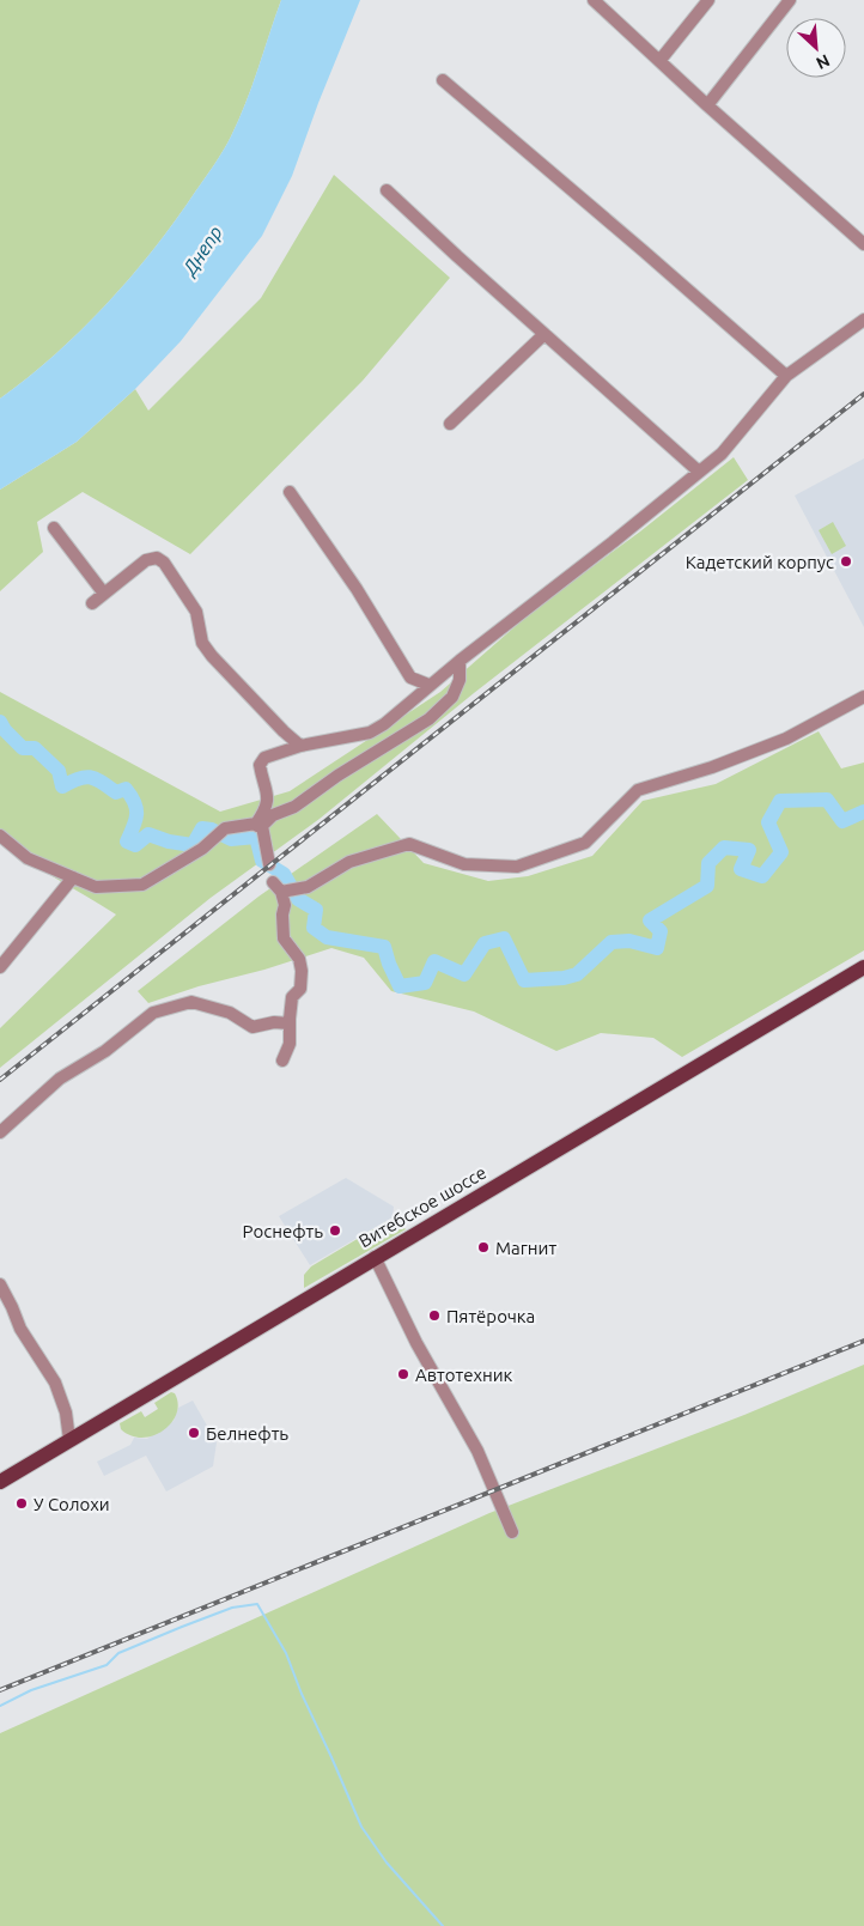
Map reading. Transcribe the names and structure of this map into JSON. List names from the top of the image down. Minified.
{"streets":{"main road":["Витебское шоссе"]},"water":["Днепр"],"places":["Кадетский корпус","Роснефть","Магнит","Пятёрочка","Автотехник","Белнефть","У Солохи"],"north":"bottom right"}
